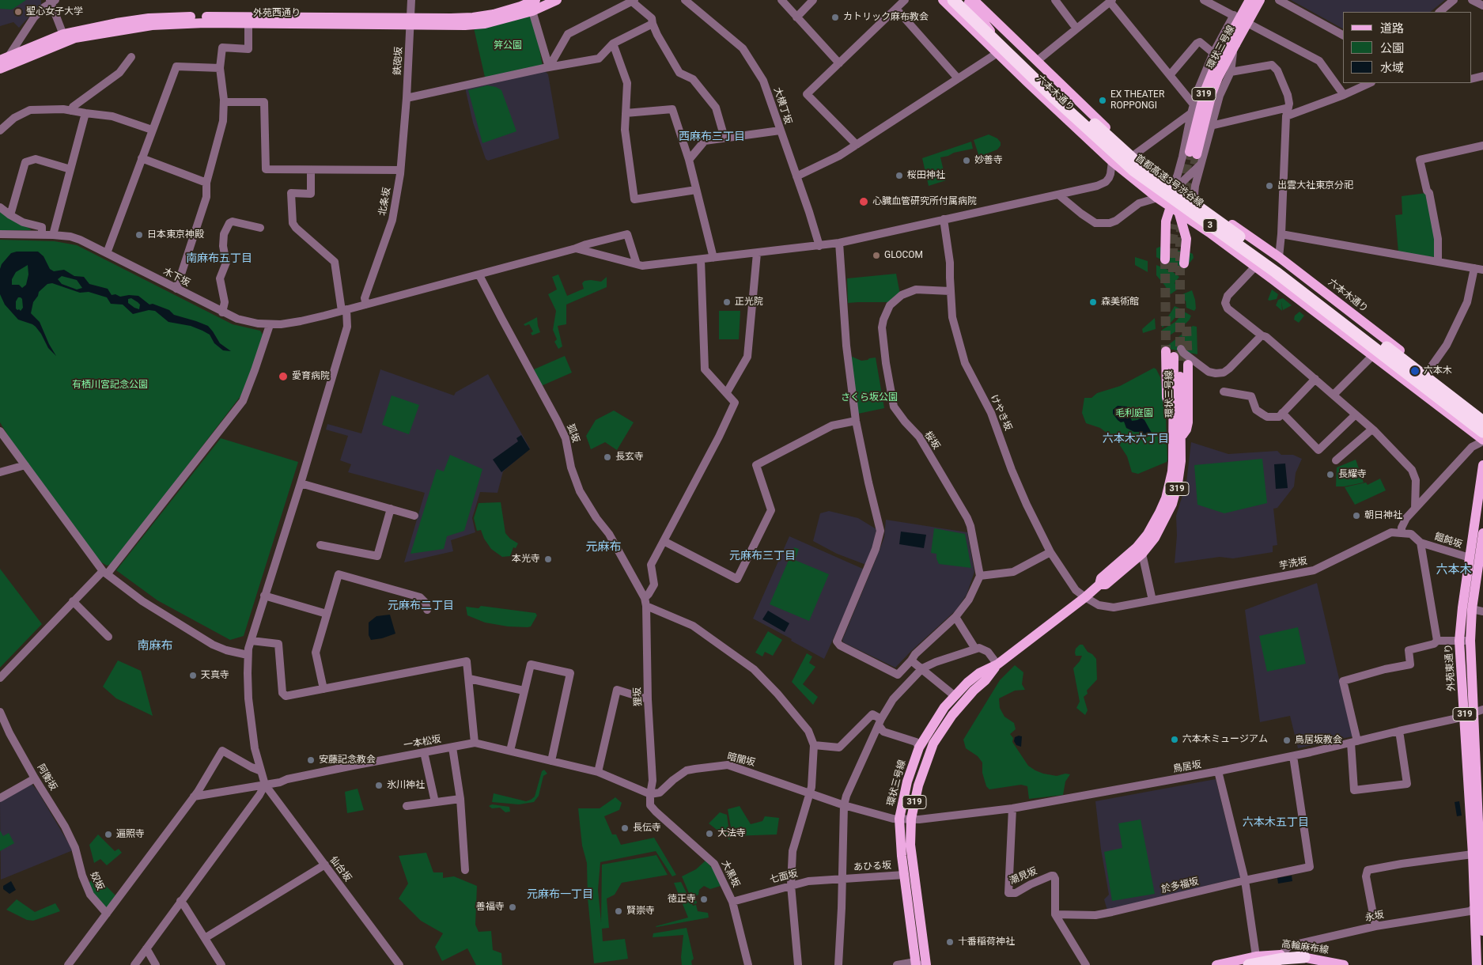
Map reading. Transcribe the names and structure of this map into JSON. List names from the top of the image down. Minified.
{"streets":{"highway":["首都高速3号渋谷線","3"],"main road":["外苑西通り","環状三号線","六本木通り","319","外苑東通り","高輪麻布線"],"street":["鉄砲坂","大横丁坂","北条坂","木下坂","けやき坂","狐坂","桜坂","饂飩坂","芋洗坂","狸坂","一本松坂","暗闇坂","鳥居坂","阿衡坂","あひる坂","仙台坂","大黒坂","潮見坂","七面坂","奴坂","於多福坂","永坂"]},"crossings":[["外苑西通り","鉄砲坂"],["環状三号線","けやき坂"],["環状三号線","芋洗坂"],["環状三号線","鳥居坂"],["環状三号線","あひる坂"],["鉄砲坂","北条坂"],["北条坂","木下坂"],["木下坂","狐坂"],["木下坂","仙台坂"],["けやき坂","桜坂"],["けやき坂","芋洗坂"],["狐坂","狸坂"],["饂飩坂","芋洗坂"],["饂飩坂","外苑東通り"],["外苑東通り","鳥居坂"],["外苑東通り","永坂"],["狸坂","一本松坂"],["狸坂","暗闇坂"],["一本松坂","暗闇坂"],["一本松坂","仙台坂"],["一本松坂","大黒坂"],["暗闇坂","鳥居坂"],["鳥居坂","潮見坂"],["鳥居坂","於多福坂"],["阿衡坂","奴坂"],["あひる坂","七面坂"],["大黒坂","七面坂"],["潮見坂","於多福坂"],["永坂","高輪麻布線"]],"districts":["西麻布三丁目","南麻布五丁目","六本木六丁目","元麻布","元麻布三丁目","六本木","元麻布二丁目","南麻布","六本木五丁目","元麻布一丁目"],"parks":["笄公園","有栖川宮記念公園","さくら坂公園","毛利庭園"],"places":["聖心女子大学","カトリック麻布教会","EX THEATER ROPPONGI","妙善寺","桜田神社","出雲大社東京分祀","心臓血管研究所付属病院","日本東京神殿","GLOCOM","正光院","森美術館","六本木","愛育病院","長玄寺","長耀寺","朝日神社","本光寺","天真寺","六本木ミュージアム","鳥居坂教会","安藤記念教会","氷川神社","長伝寺","大法寺","遍照寺","徳正寺","善福寺","賢崇寺","十番稲荷神社"],"legend":["道路","公園","水域"]}
